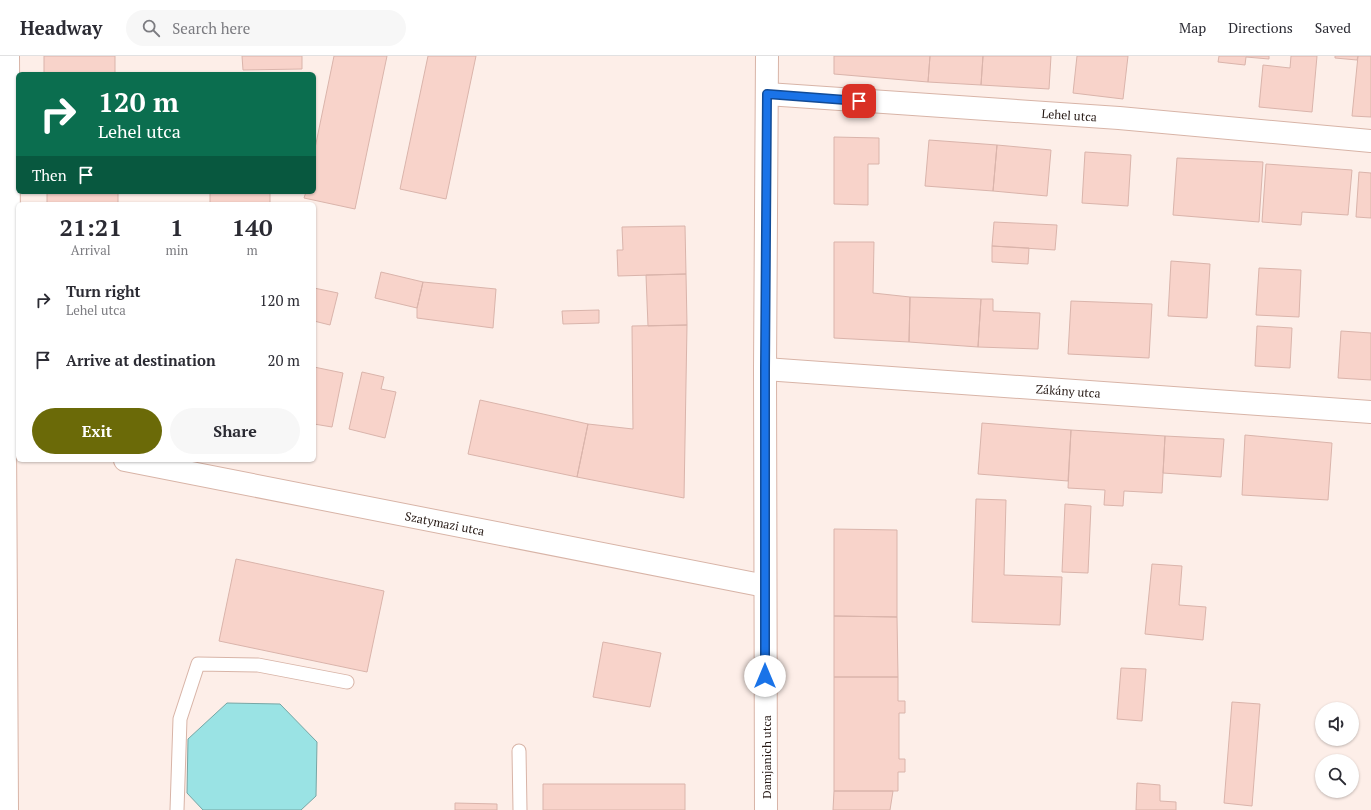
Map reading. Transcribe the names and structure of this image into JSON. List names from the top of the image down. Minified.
{"streets":{"street":["Lehel utca","Zákány utca","Szatymazi utca","Damjanich utca"]},"crossings":[["Lehel utca","Damjanich utca"],["Zákány utca","Damjanich utca"],["Szatymazi utca","Damjanich utca"]],"page":{"header":"Headway","search":"Search here","nav":["Map","Directions","Saved"],"turn":["120 m","Lehel utca"],"then":"Then","eta":["21:21","Arrival","1","min","140","m"],"list":[{"name":"Turn right","note":"Lehel utca","value":"120 m"},{"name":"Arrive at destination","value":"20 m"}],"buttons":["Exit","Share"]}}
